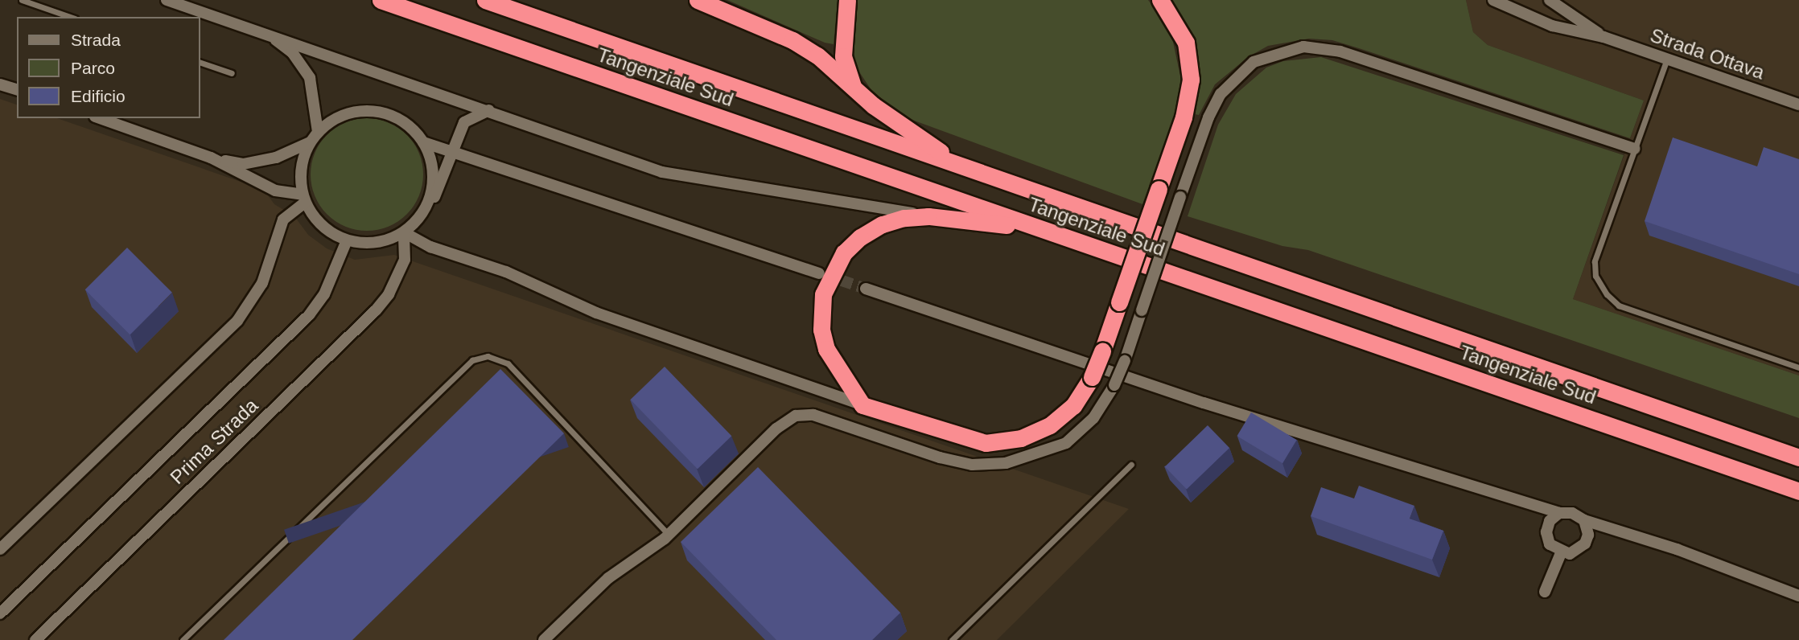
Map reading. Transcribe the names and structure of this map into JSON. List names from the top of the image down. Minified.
{"streets":{"highway":["Tangenziale Sud"],"street":["Strada Ottava","Prima Strada"]},"legend":["Strada","Parco","Edificio"]}
